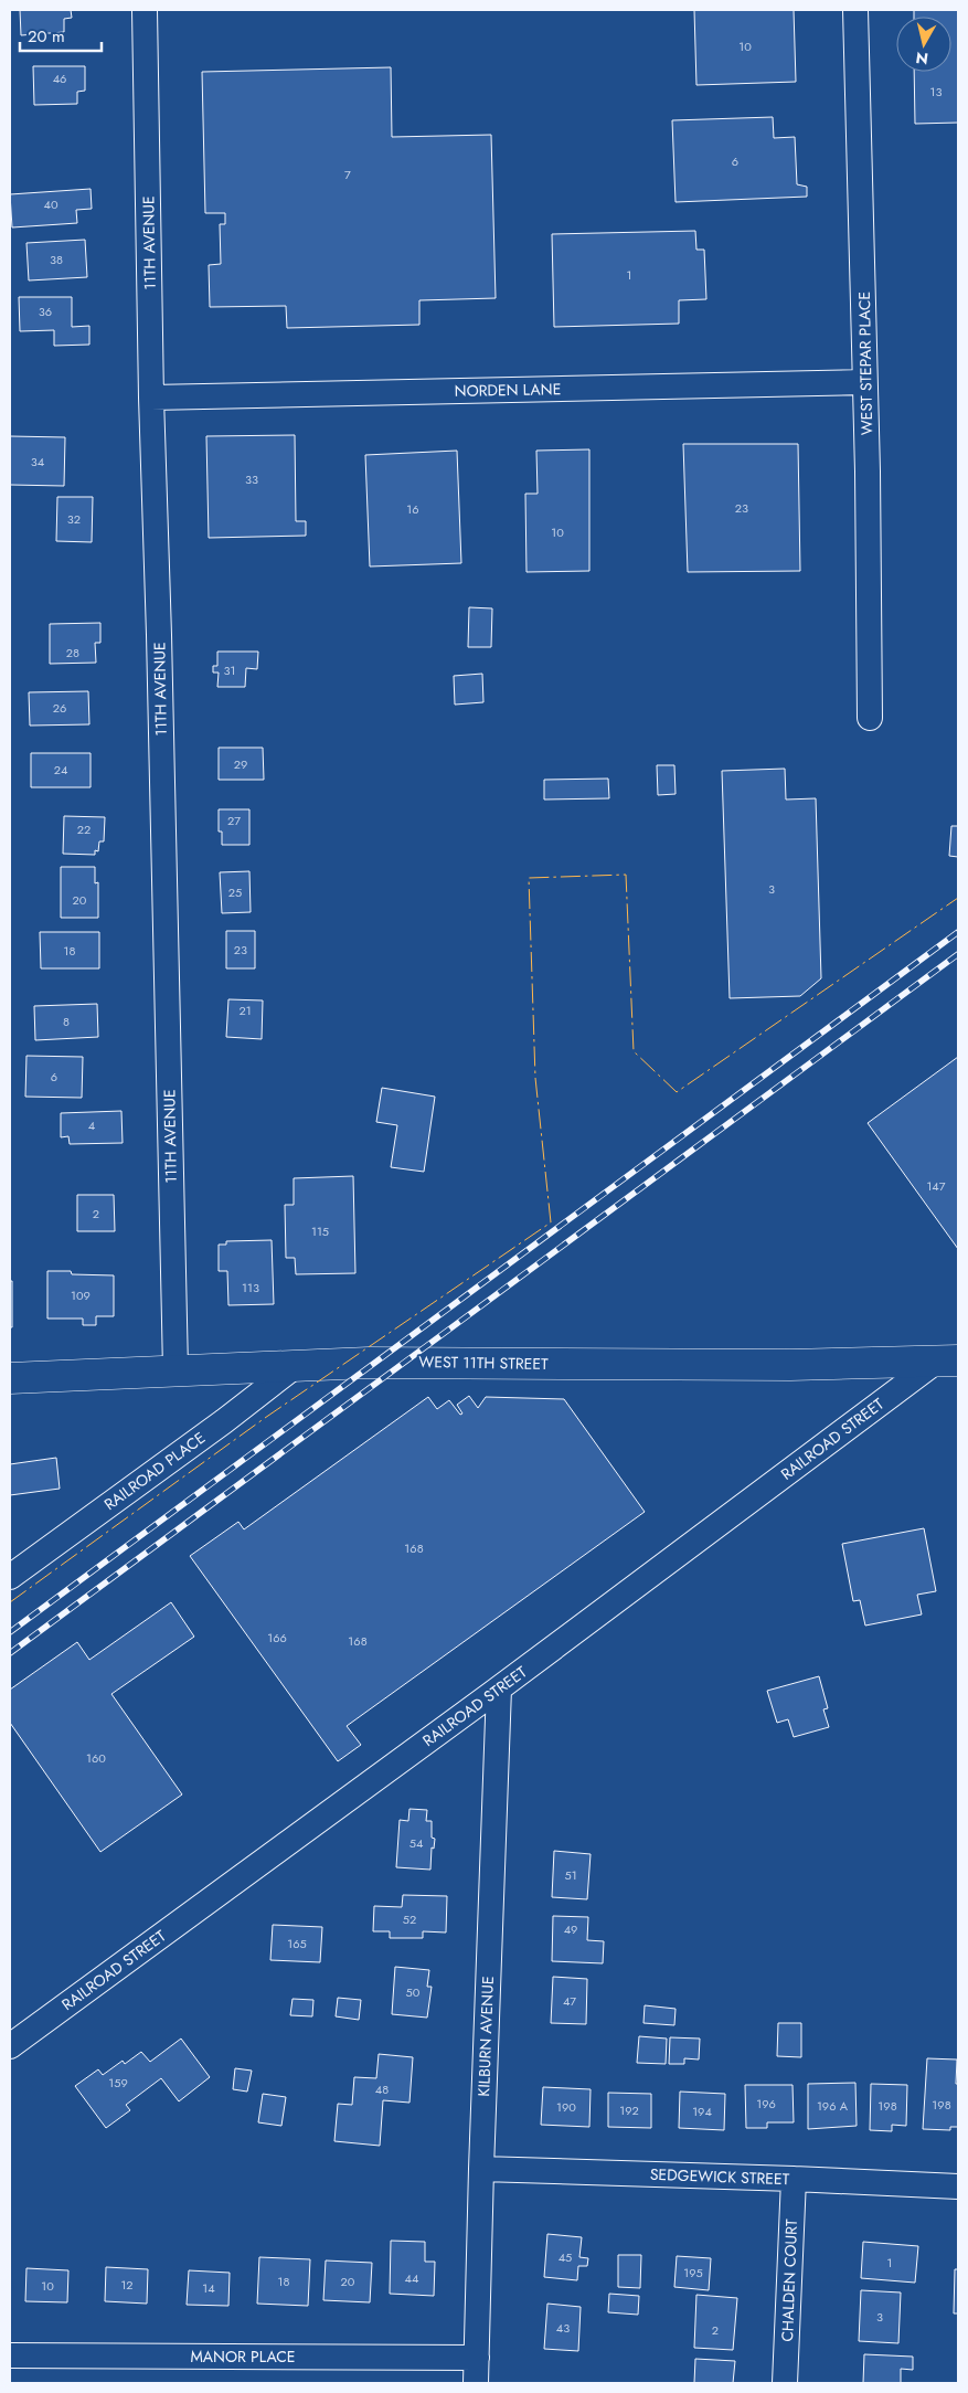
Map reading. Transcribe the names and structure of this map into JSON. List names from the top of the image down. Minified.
{"streets":{"street":["11TH AVENUE","WEST STEPAR PLACE","NORDEN LANE","WEST 11TH STREET","RAILROAD STREET","RAILROAD PLACE","KILBURN AVENUE","SEDGEWICK STREET","CHALDEN COURT","MANOR PLACE"]},"crossings":[["11TH AVENUE","NORDEN LANE"],["11TH AVENUE","WEST 11TH STREET"],["WEST STEPAR PLACE","NORDEN LANE"],["WEST 11TH STREET","RAILROAD STREET"],["WEST 11TH STREET","RAILROAD PLACE"],["RAILROAD STREET","KILBURN AVENUE"],["KILBURN AVENUE","SEDGEWICK STREET"],["KILBURN AVENUE","MANOR PLACE"],["SEDGEWICK STREET","CHALDEN COURT"]],"house_numbers":["10","46","13","6","7","40","38","1","36","34","33","23","16","32","10","28","31","26","29","24","27","22","3","25","20","23","18","21","8","6","4","147","2","115","113","109","168","166","168","160","54","51","52","49","165","50","47","159","48","196","198","196 A","198","190","192","194","45","1","195","44","18","20","12","10","14","3","43","2"],"scale_bar":"20 m","north":"bottom"}
